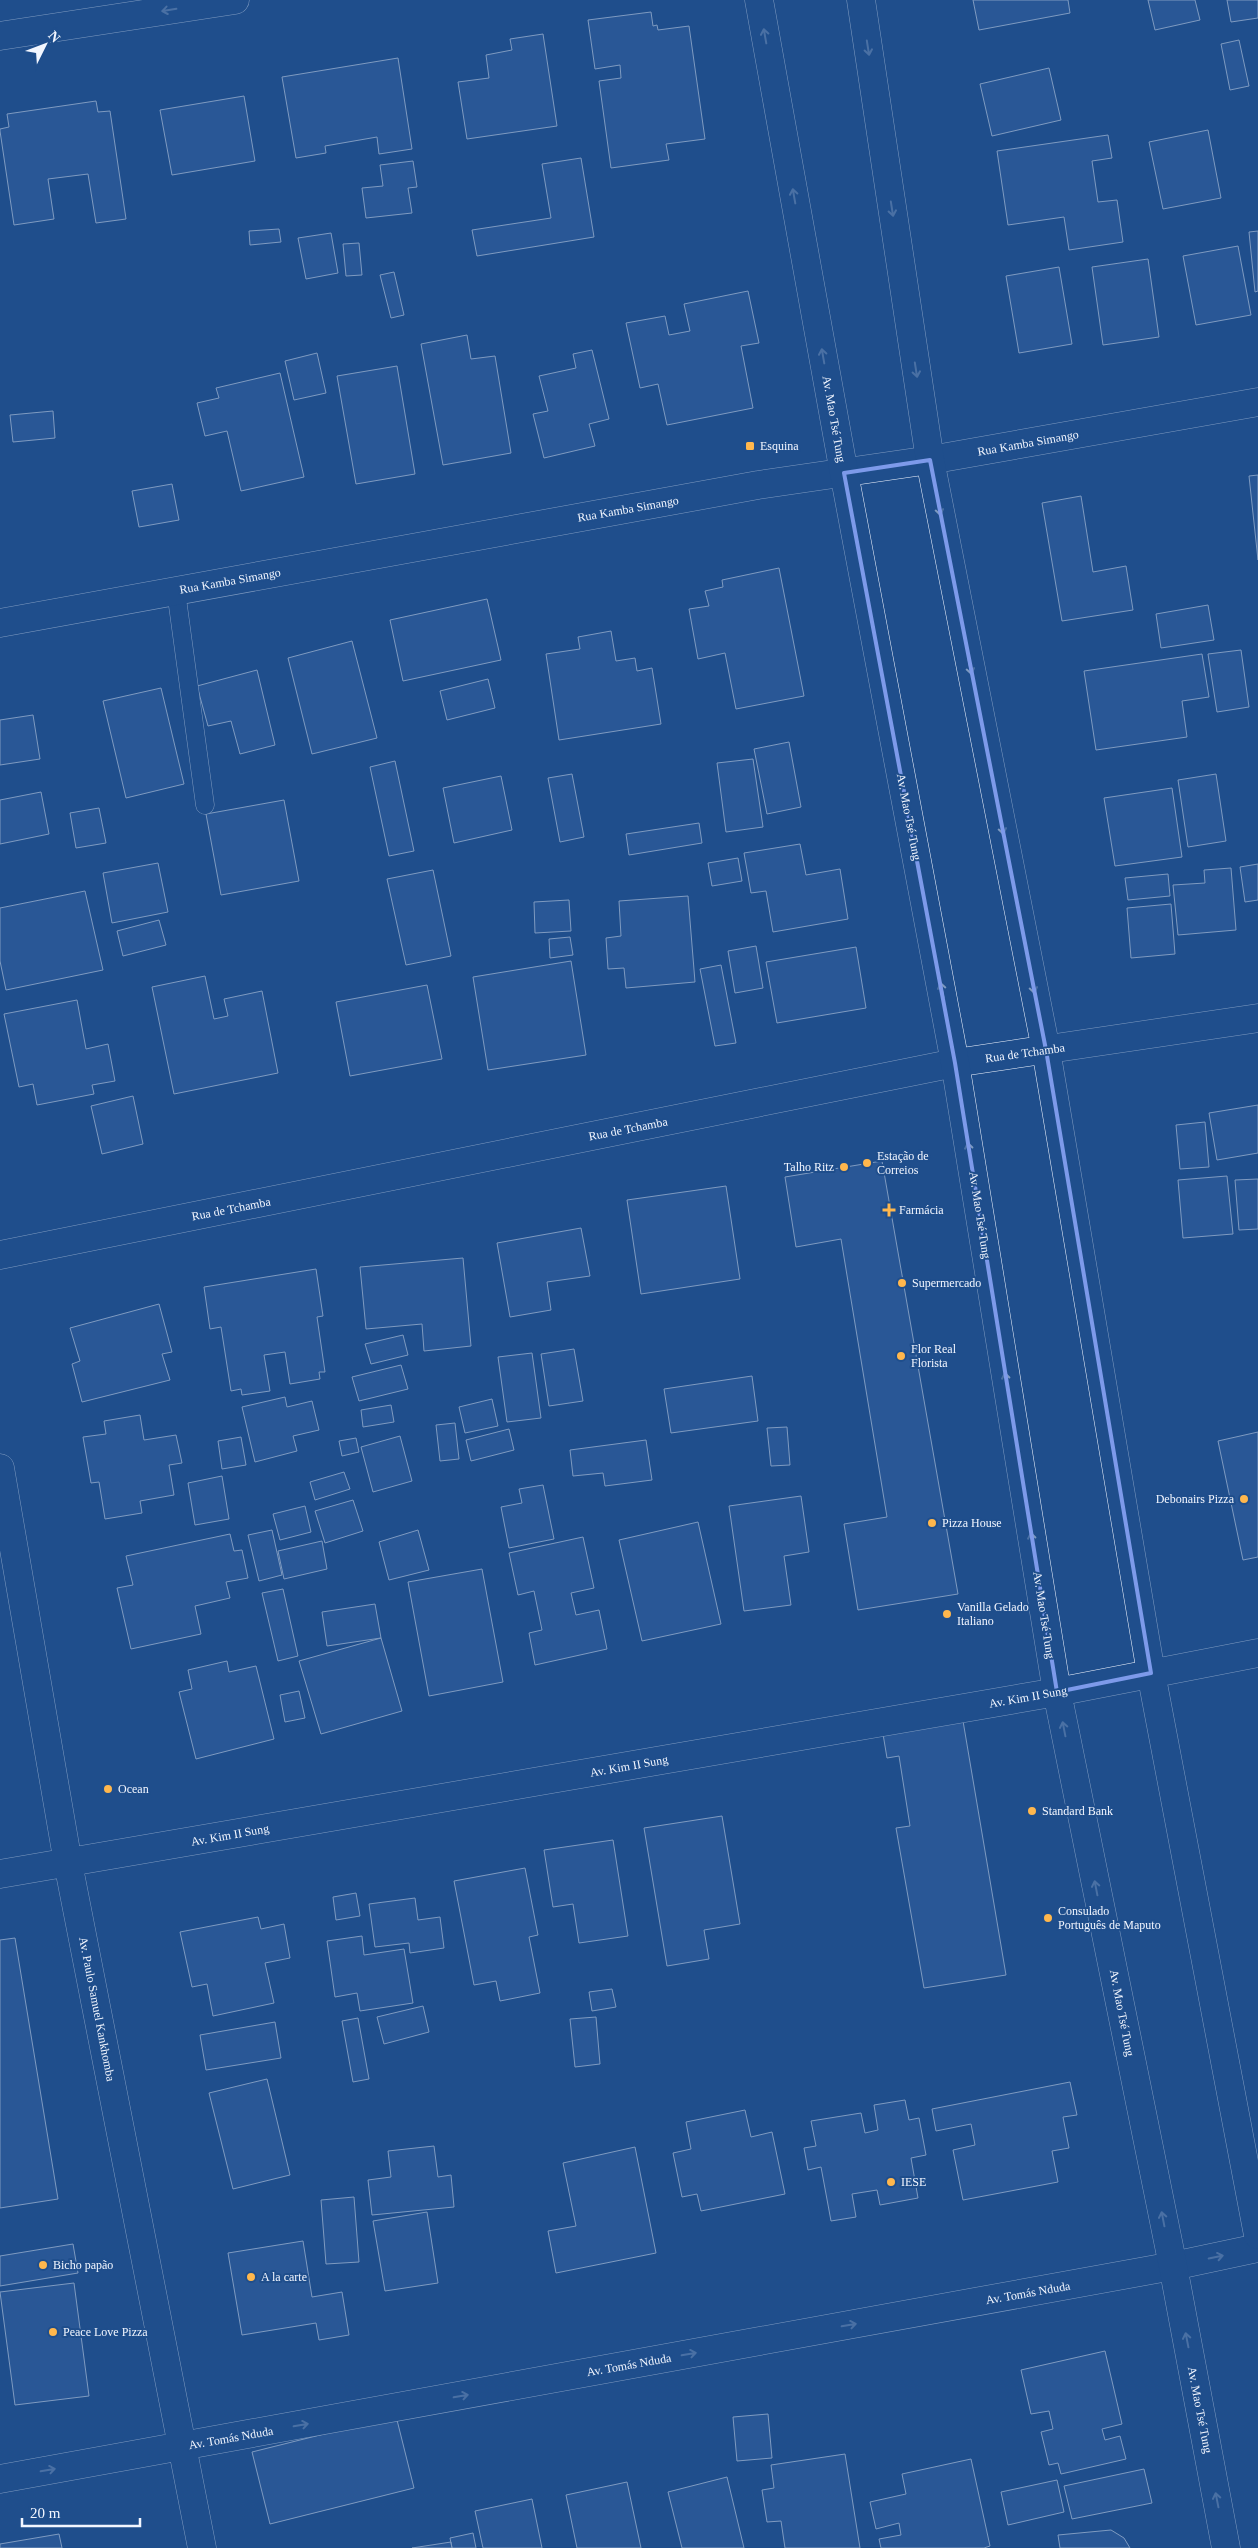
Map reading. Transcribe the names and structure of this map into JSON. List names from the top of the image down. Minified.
{"streets":{"street":["Av. Mao Tsé Tung","Rua Kamba Simango","Rua de Tchamba","Av. Kim II Sung","Av. Paulo Samuel Kankhomba","Av. Tomás Nduda"]},"crossings":[["Av. Mao Tsé Tung","Rua Kamba Simango"],["Av. Mao Tsé Tung","Rua de Tchamba"],["Av. Mao Tsé Tung","Av. Kim II Sung"],["Av. Mao Tsé Tung","Av. Tomás Nduda"],["Av. Kim II Sung","Av. Paulo Samuel Kankhomba"],["Av. Paulo Samuel Kankhomba","Av. Tomás Nduda"]],"one_way":["Av. Tomás Nduda"],"places":{"transit":["Esquina"],"other":["Estação de Correios","Talho Ritz","Supermercado","Flor Real Florista","Debonairs Pizza","Pizza House","Vanilla Gelado Italiano","Ocean","Standard Bank","Consulado Português de Maputo","IESE","Bicho papão","A la carte","Peace Love Pizza"],"health":["Farmácia"]},"scale_bar":"20 m","north":"top right"}
